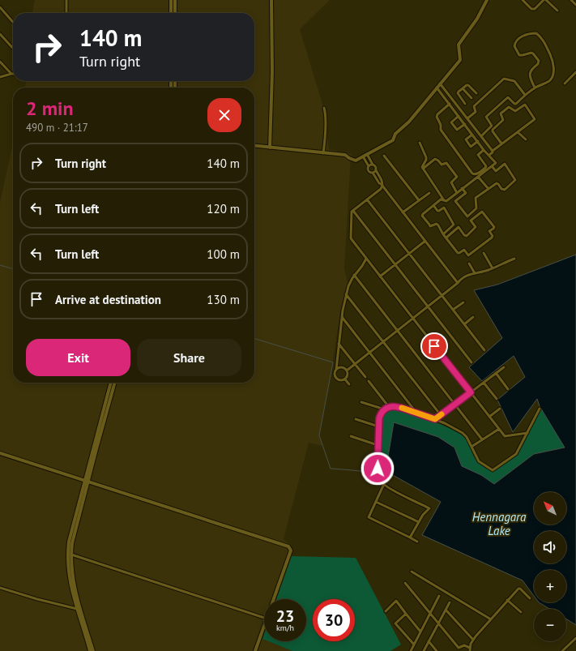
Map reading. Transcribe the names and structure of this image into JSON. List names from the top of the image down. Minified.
{"water":["Hennagara Lake"],"north":"top left","page":{"turn":["140 m","Turn right"],"heading":["2 min","490 m · 21:17"],"list":[{"name":"Turn right","value":"140 m"},{"name":"Turn left","value":"120 m"},{"name":"Turn left","value":"100 m"},{"name":"Arrive at destination","value":"130 m"}],"buttons":["Exit","Share"],"map_buttons":["+","−"],"speed":"23 km/h","limit":"30"}}
